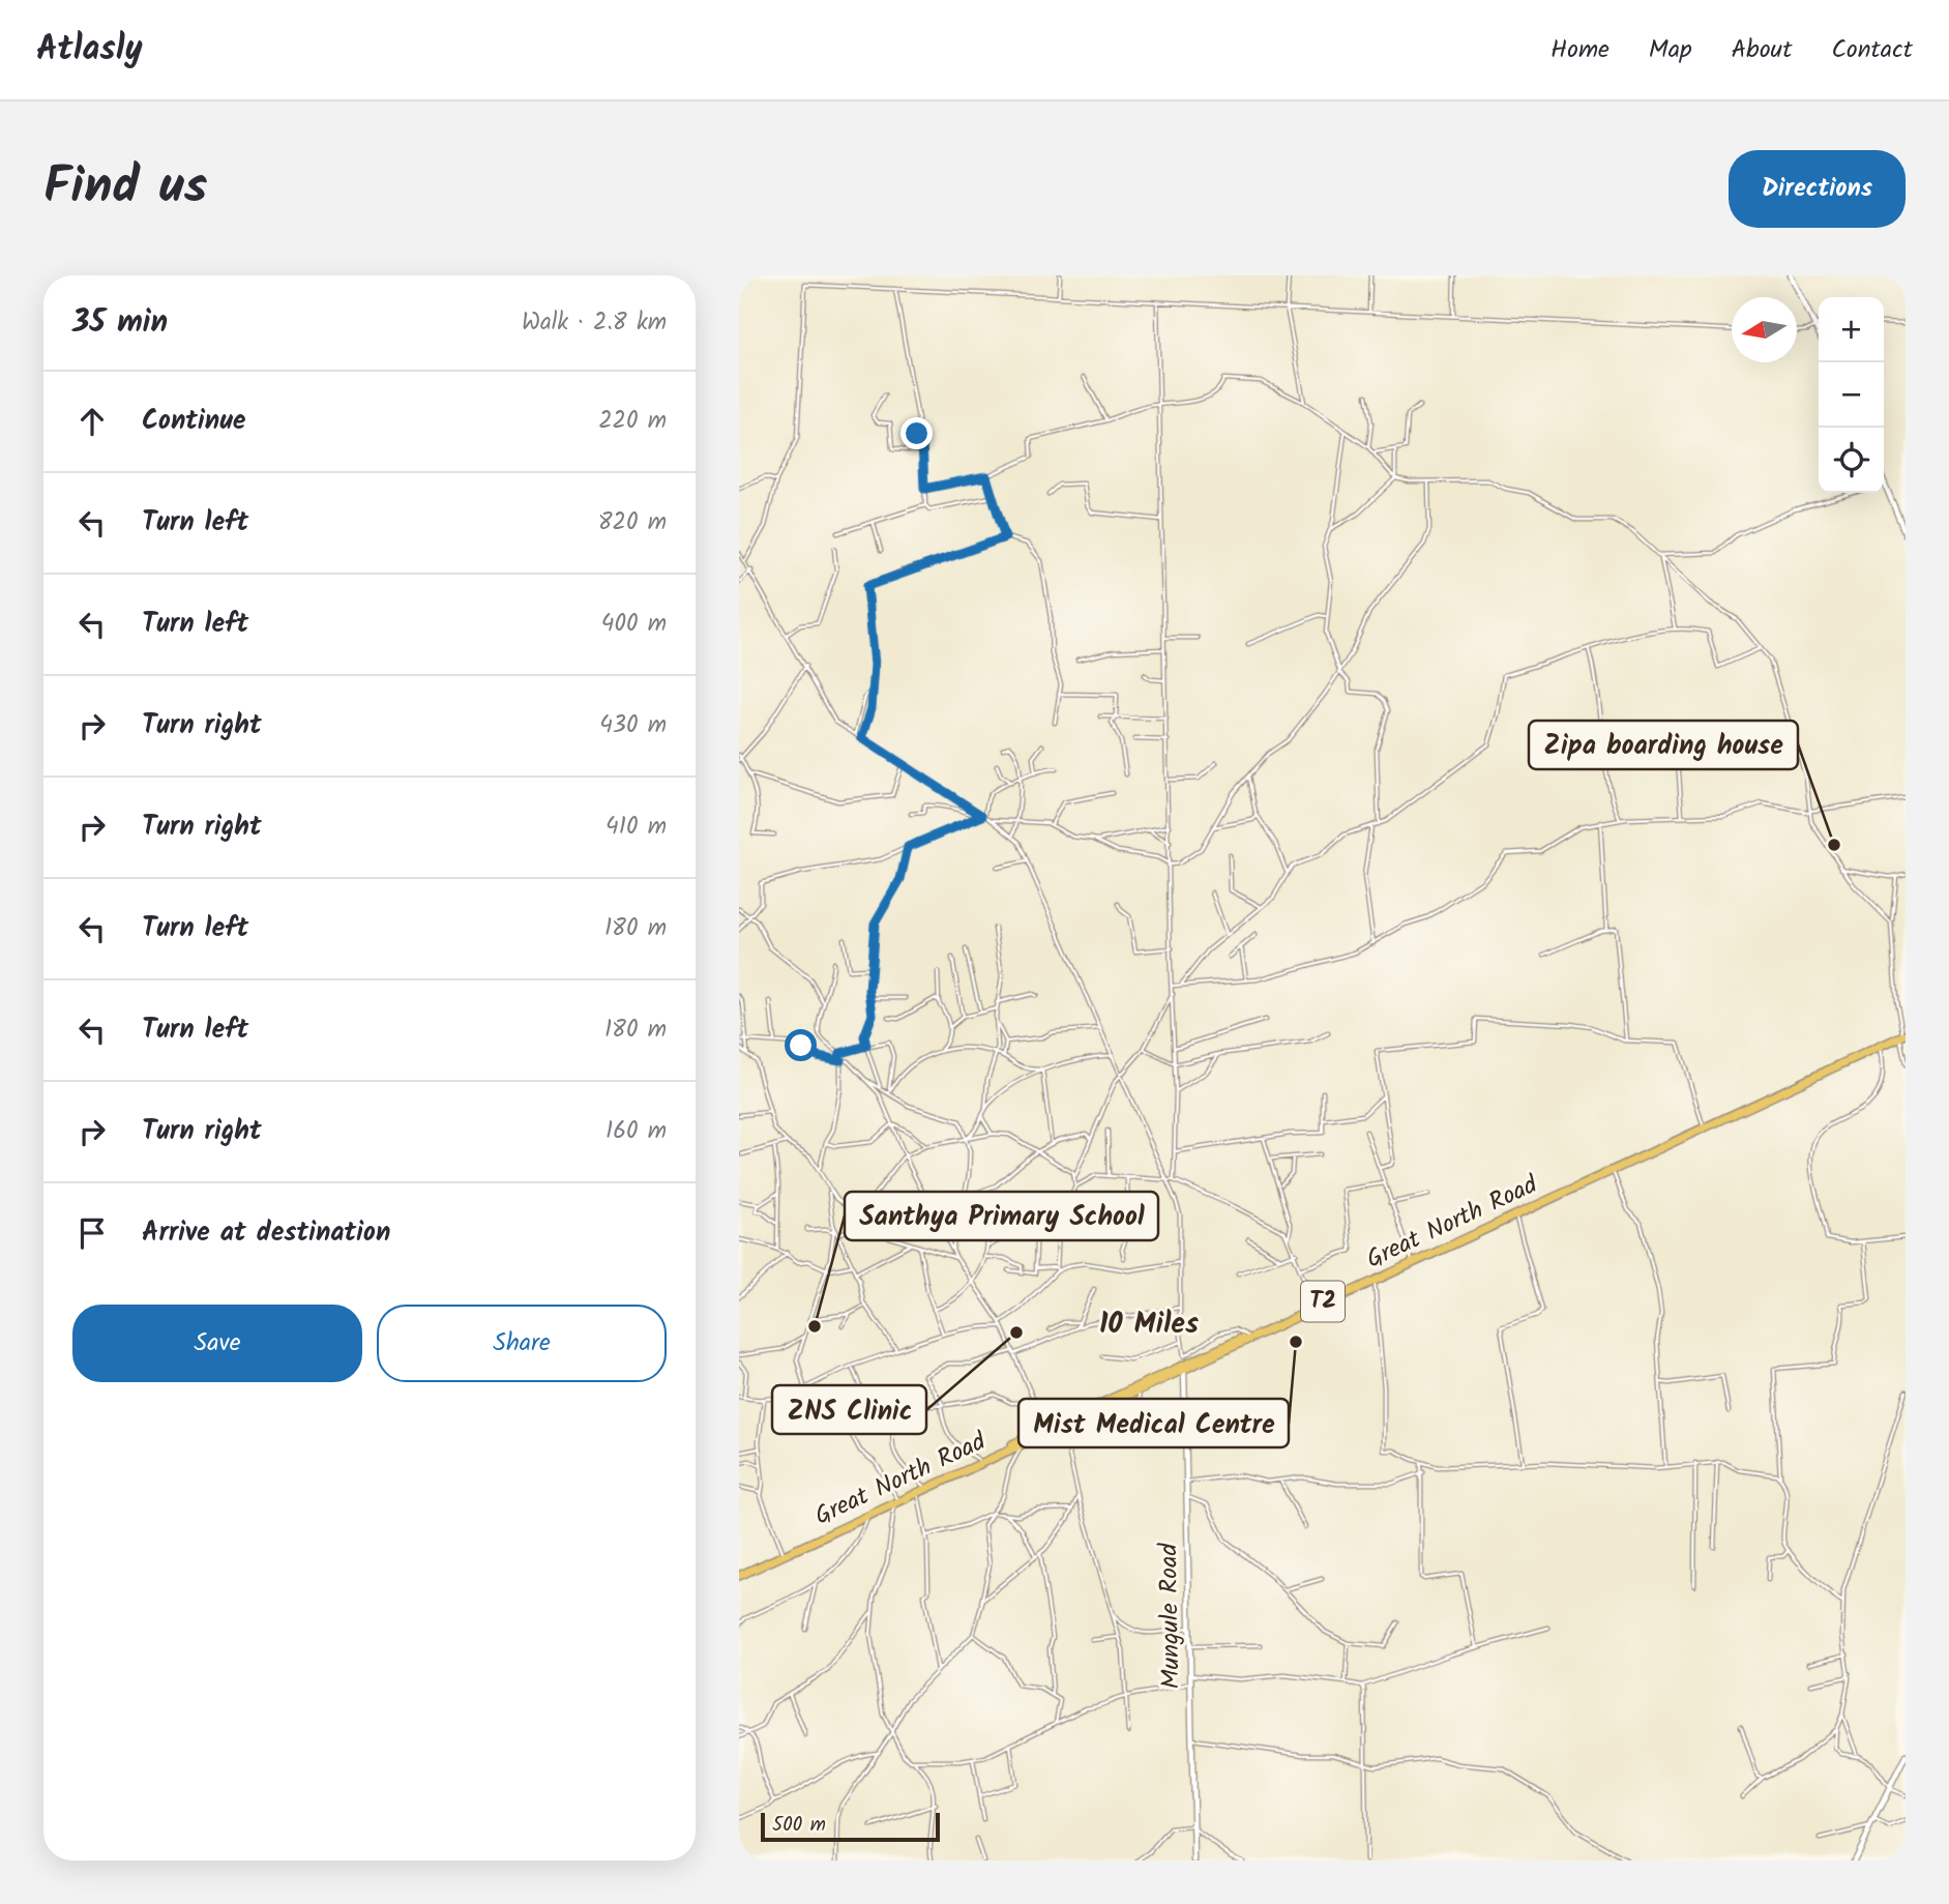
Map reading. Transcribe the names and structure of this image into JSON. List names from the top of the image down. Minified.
{"streets":{"highway":["Great North Road","T2"],"street":["Mungule Road"]},"crossings":[["Great North Road","Mungule Road"]],"districts":["10 Miles"],"places":["Zipa boarding house","Santhya Primary School","ZNS Clinic","Mist Medical Centre"],"scale_bar":"500 m","north":"left","page":{"header":"Atlasly","nav":["Home","Map","About","Contact"],"title":"Find us","buttons":["Directions",["Save","Share"]],"heading":["35 min","Walk · 2.8 km"],"map_buttons":["+","−"],"list":[["Continue","220 m"],["Turn left","820 m"],["Turn left","400 m"],["Turn right","430 m"],["Turn right","410 m"],["Turn left","180 m"],["Turn left","180 m"],["Turn right","160 m"],"Arrive at destination"],"scale":"500 m"}}
